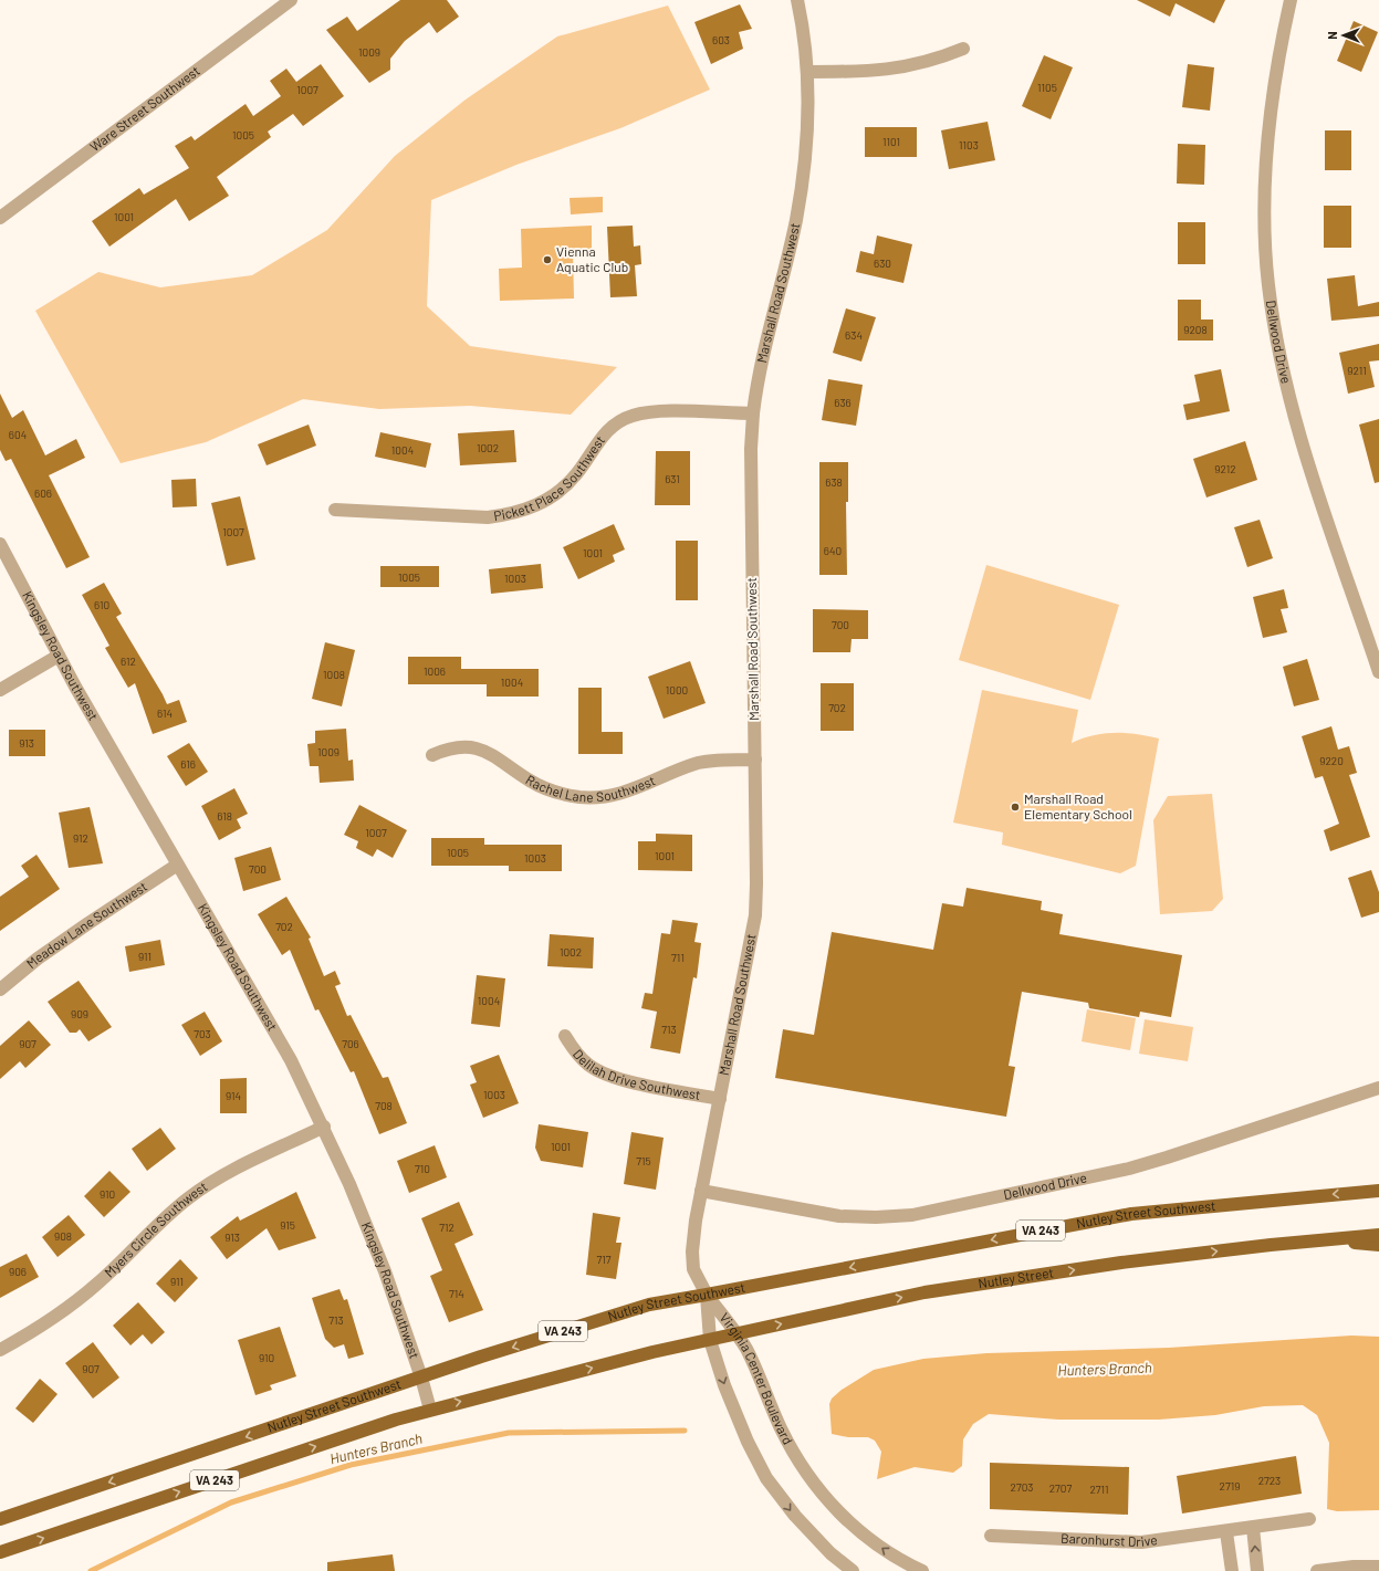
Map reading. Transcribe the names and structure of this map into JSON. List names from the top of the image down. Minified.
{"streets":{"main road":["Nutley Street Southwest","VA 243","Nutley Street"],"street":["Ware Street Southwest","Marshall Road Southwest","Dellwood Drive","Pickett Place Southwest","Kingsley Road Southwest","Rachel Lane Southwest","Meadow Lane Southwest","Delilah Drive Southwest","Myers Circle Southwest","Virginia Center Boulevard","Baronhurst Drive"]},"crossings":[["Marshall Road Southwest","Dellwood Drive"],["Marshall Road Southwest","Pickett Place Southwest"],["Marshall Road Southwest","Rachel Lane Southwest"],["Marshall Road Southwest","Delilah Drive Southwest"],["Marshall Road Southwest","Nutley Street Southwest"],["Marshall Road Southwest","Virginia Center Boulevard"],["Kingsley Road Southwest","Meadow Lane Southwest"],["Kingsley Road Southwest","Nutley Street Southwest"],["Kingsley Road Southwest","Myers Circle Southwest"],["Kingsley Road Southwest","VA 243"],["Nutley Street Southwest","Virginia Center Boulevard"],["VA 243","Nutley Street"],["VA 243","Virginia Center Boulevard"],["Nutley Street","Virginia Center Boulevard"]],"one_way":["Nutley Street"],"water":["Hunters Branch"],"places":["Vienna Aquatic Club","Marshall Road Elementary School"],"house_numbers":["603","1009","1105","1007","1005","1101","1103","1001","630","9208","634","9211","636","604","1002","1004","9212","631","638","606","1007","640","1001","1005","1003","610","700","612","1006","1008","1004","1000","702","614","913","1009","9220","616","618","1007","912","1005","1001","1003","700","702","1002","911","711","1004","909","713","703","907","706","1003","914","708","1001","715","710","910","915","712","908","913","717","906","911","714","713","910","907","2723","2719","2703","2707","2711"],"north":"left"}
